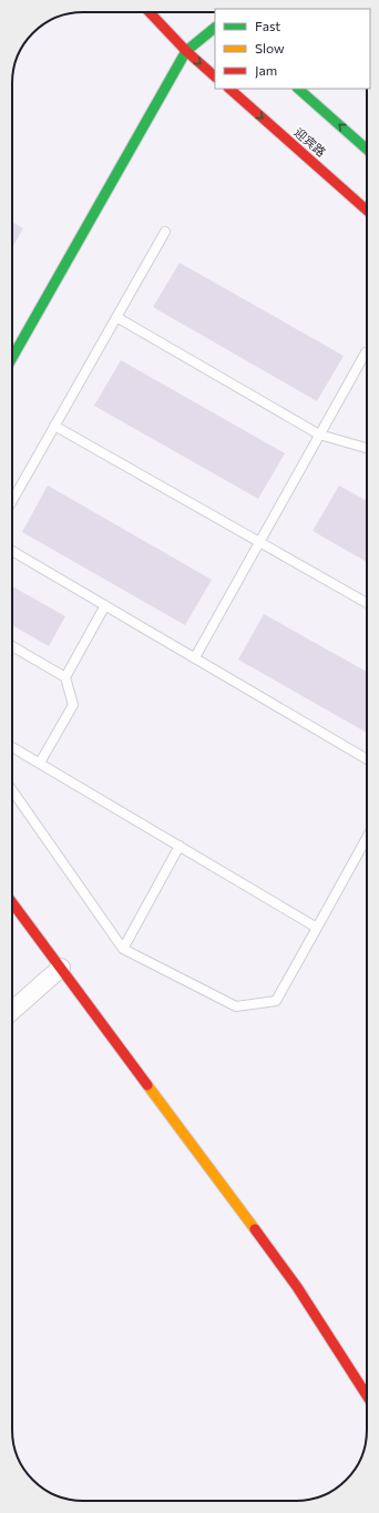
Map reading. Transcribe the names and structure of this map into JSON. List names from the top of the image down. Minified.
{"streets":{"street":["迎宾路"]},"legend":["Fast","Slow","Jam"]}
